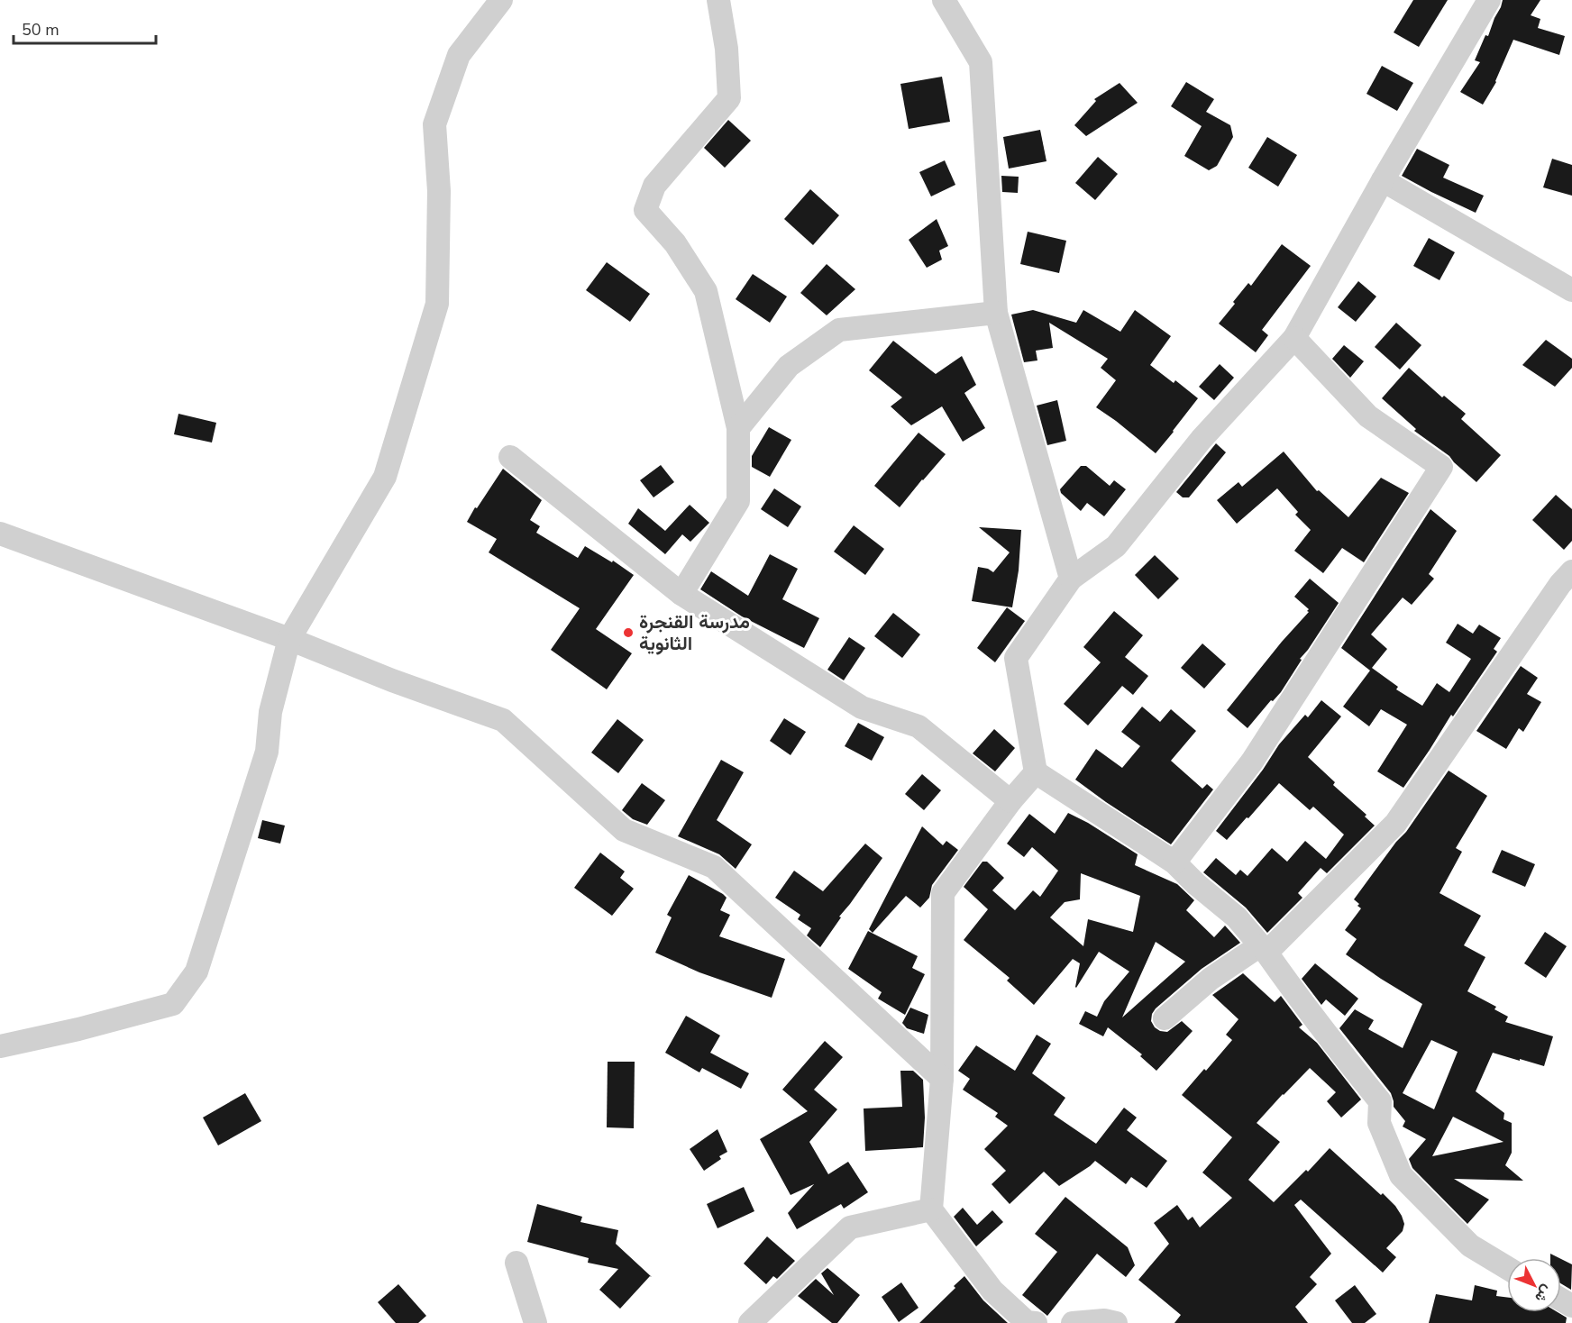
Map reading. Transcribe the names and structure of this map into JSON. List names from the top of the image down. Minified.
{"places":["مدرسة القنجرة الثانوية"],"scale_bar":"50 m","north":"bottom right"}
